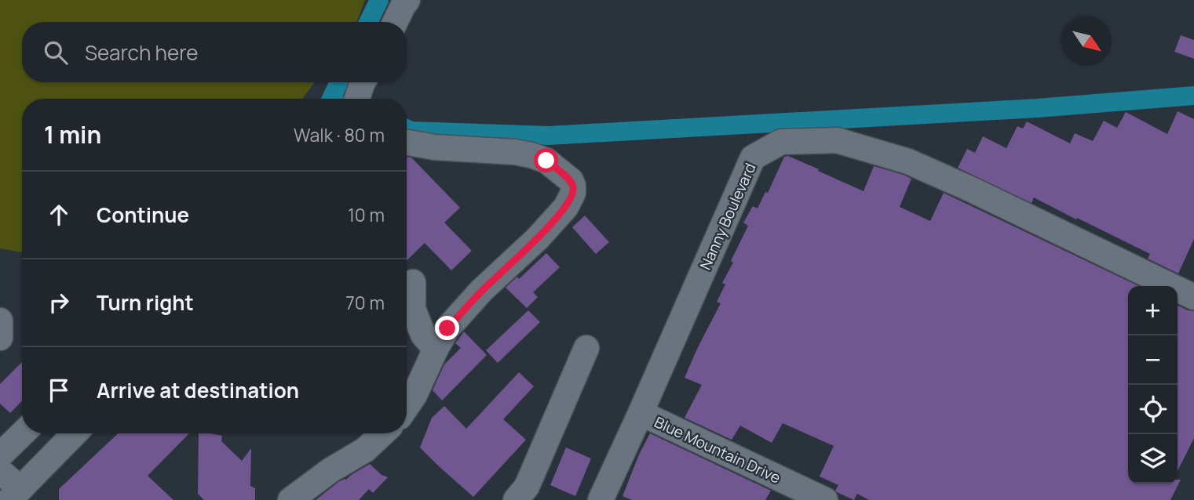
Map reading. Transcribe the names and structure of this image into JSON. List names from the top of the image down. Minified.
{"streets":{"street":["Nanny Boulevard","Blue Mountain Drive"]},"crossings":[["Nanny Boulevard","Blue Mountain Drive"]],"north":"bottom right","page":{"search":"Search here","heading":["1 min","Walk · 80 m"],"list":[["Continue","10 m"],["Turn right","70 m"],"Arrive at destination"],"map_buttons":["+","−"]}}
